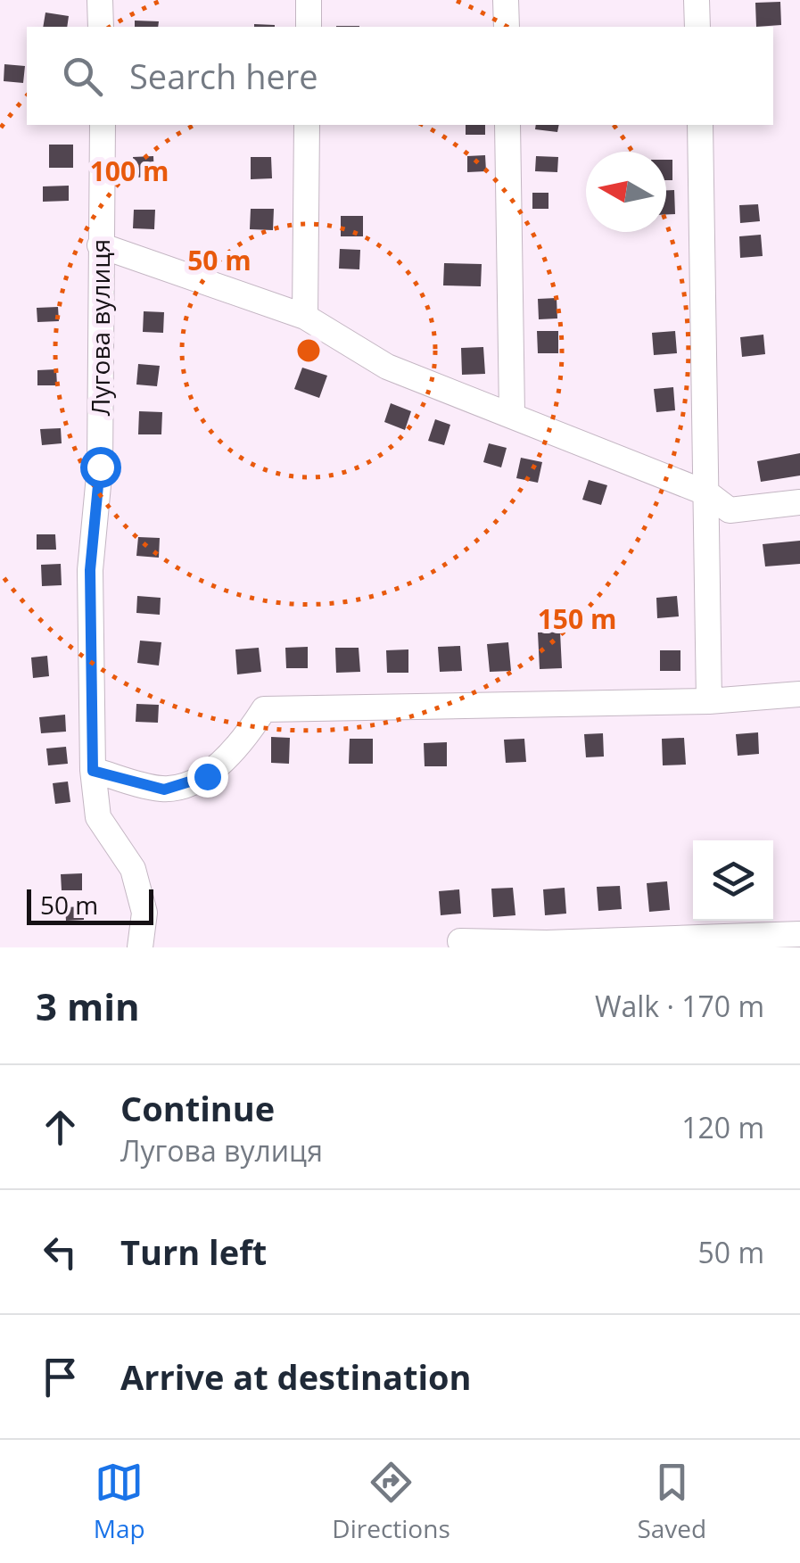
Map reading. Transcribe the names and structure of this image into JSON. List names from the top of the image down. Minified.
{"streets":{"street":["Лугова вулиця"]},"scale_bar":"50 m","north":"left","page":{"search":"Search here","scale":"50 m","heading":["3 min","Walk · 170 m"],"list":[["Continue","Лугова вулиця","120 m"],["Turn left","50 m"],"Arrive at destination"],"nav":["Map","Directions","Saved"]},"rings":["100 m","50 m","150 m"]}
